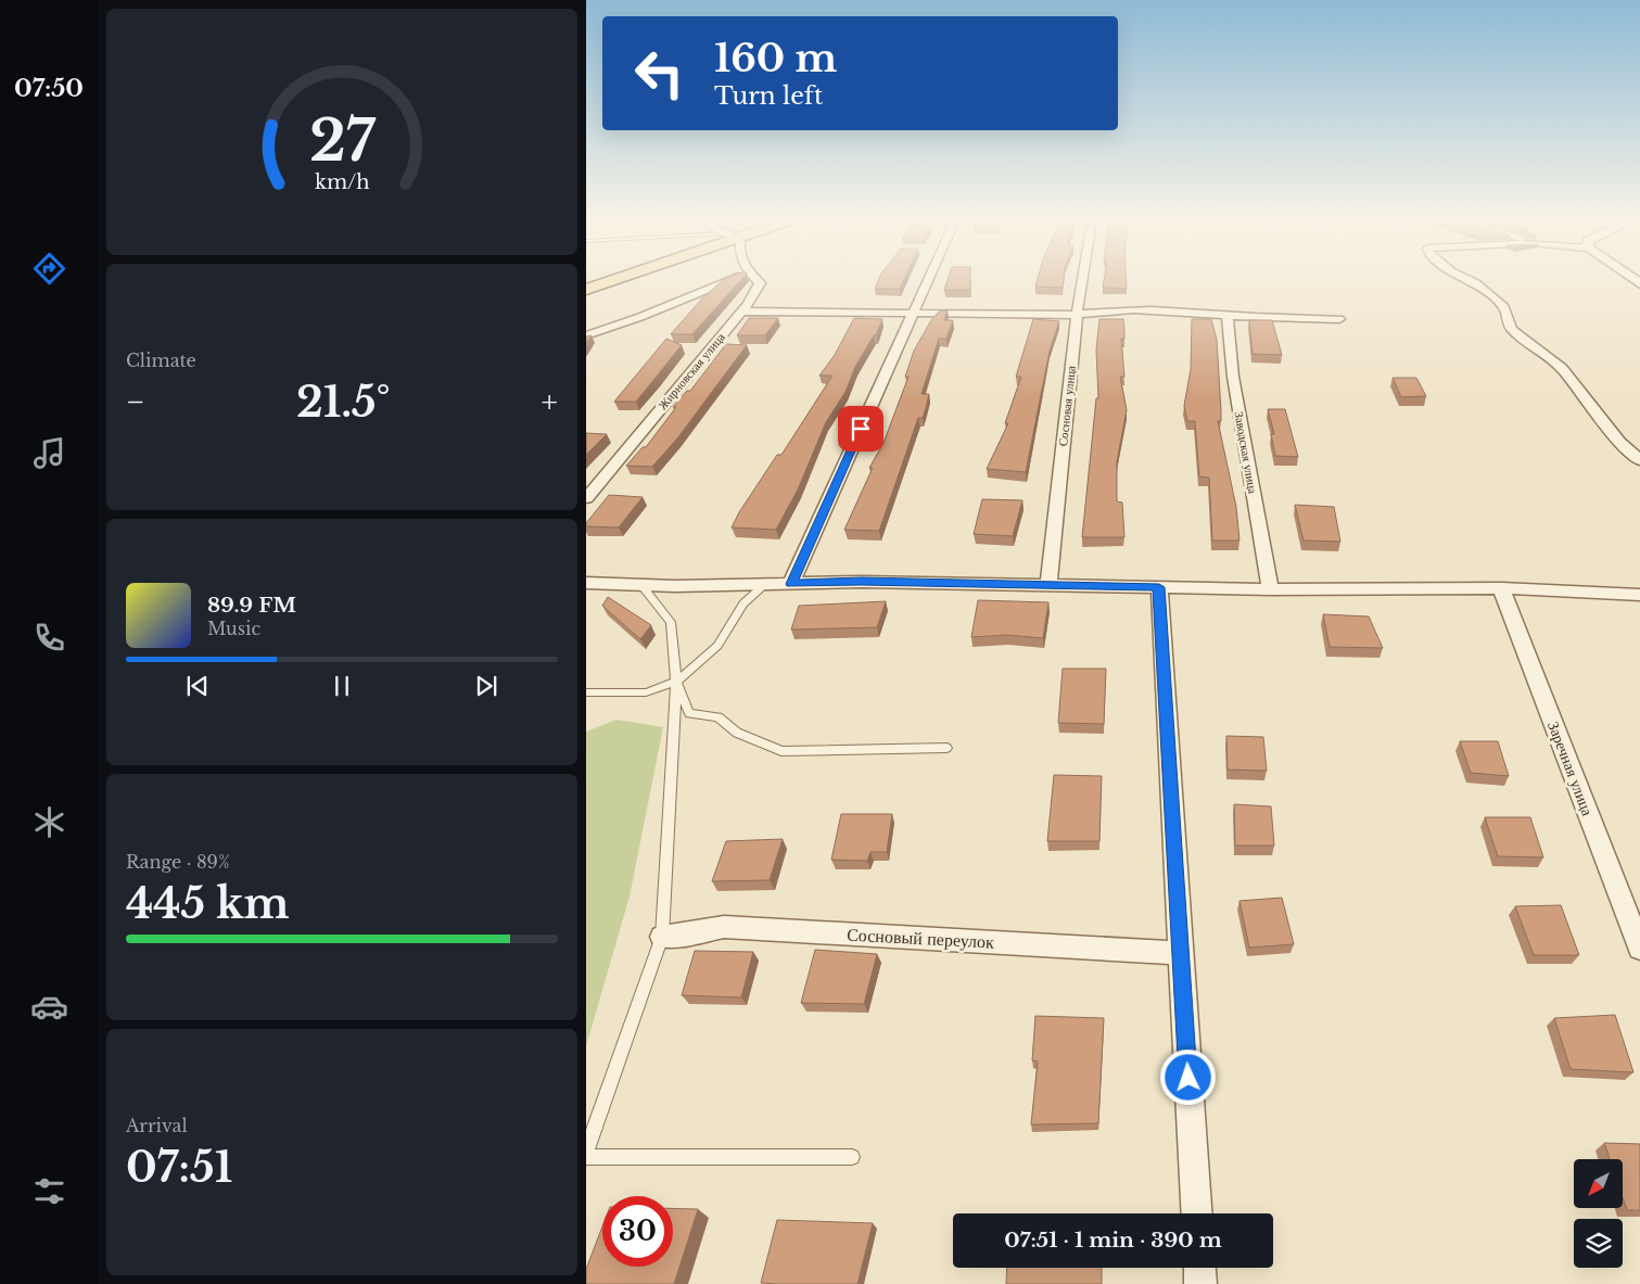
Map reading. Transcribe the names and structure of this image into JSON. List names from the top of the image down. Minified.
{"streets":{"street":["Жирновская улица","Сосновая улица","Заводская улица","Заречная улица","Сосновый переулок"]},"north":"bottom left","page":{"tabs":"07:50","turn":["160 m","Turn left"],"tile":["Climate",["Range · 89%","445 km"],["Arrival","07:51"]],"heat":["−","21.5°","+"],"song":["89.9 FM","Music"],"limit":"30","trip":"07:51 · 1 min · 390 m","gauge":["27","km/h"]}}
